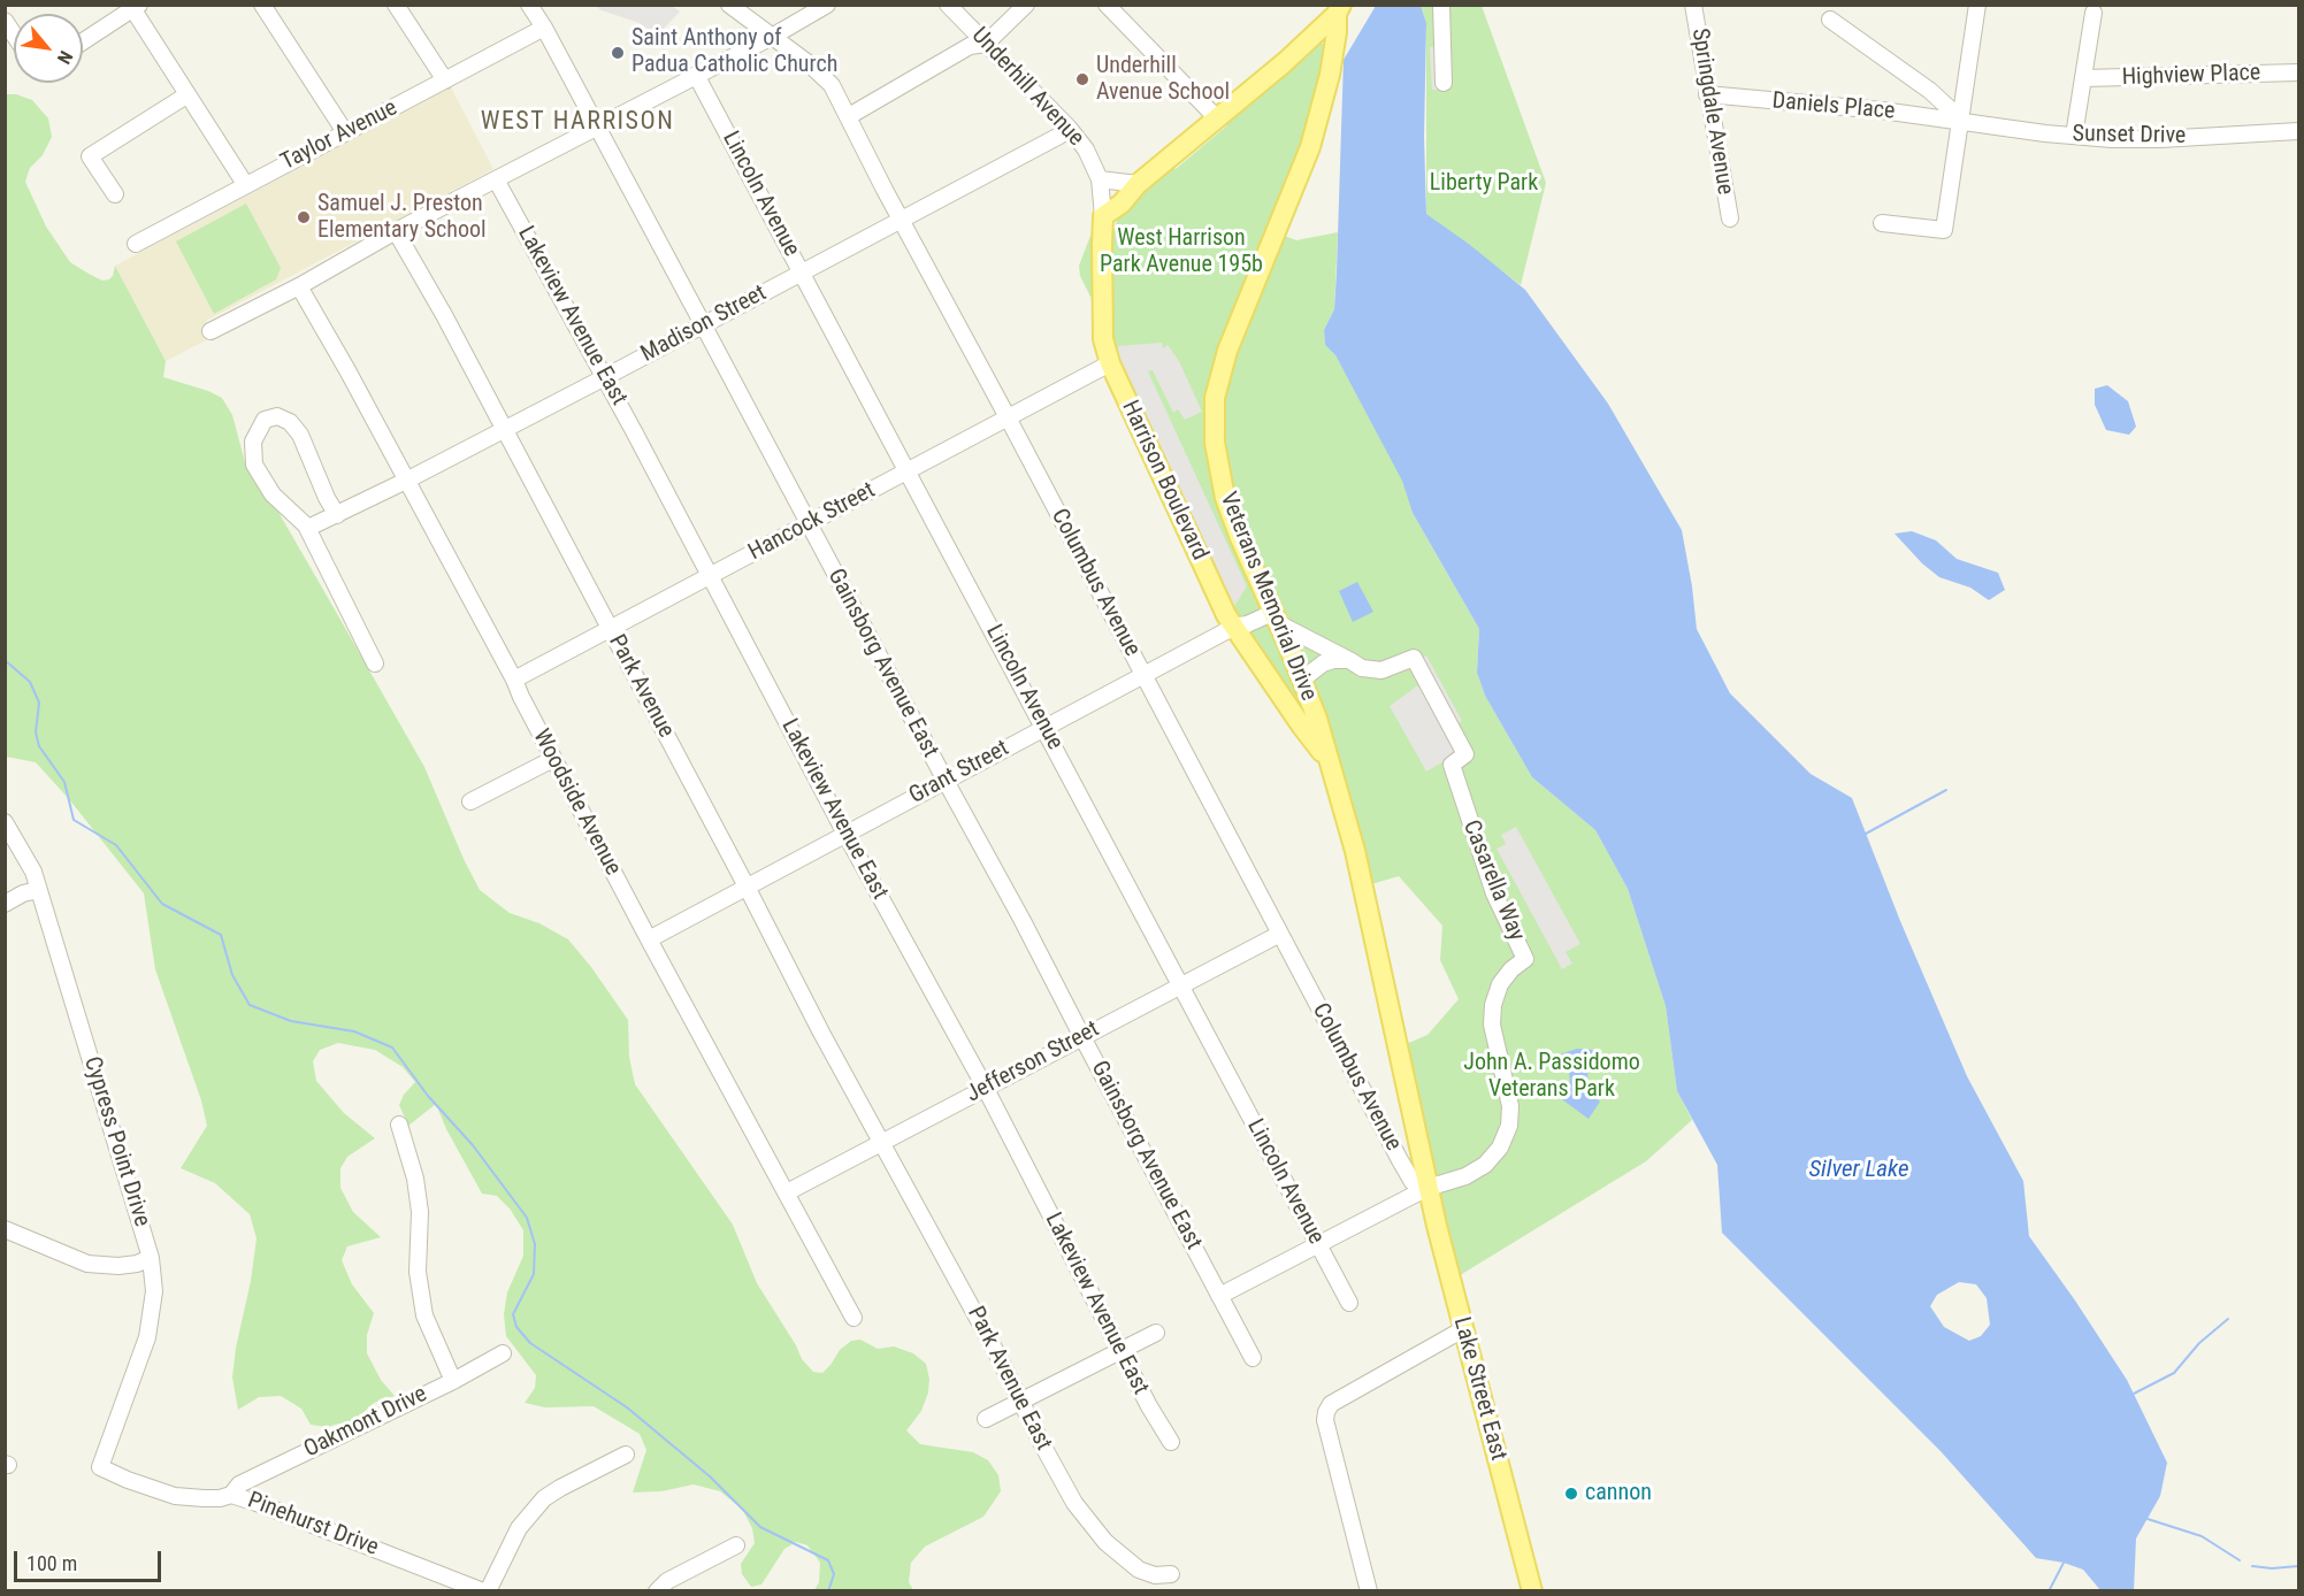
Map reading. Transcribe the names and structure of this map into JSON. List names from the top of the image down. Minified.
{"streets":{"main road":["Harrison Boulevard","Veterans Memorial Drive","Lake Street East"],"street":["Highview Place","Underhill Avenue","Daniels Place","Springdale Avenue","Taylor Avenue","Sunset Drive","Lincoln Avenue","Lakeview Avenue East","Madison Street","Hancock Street","Columbus Avenue","Gainsborg Avenue East","Park Avenue","Grant Street","Woodside Avenue","Casarella Way","Jefferson Street","Cypress Point Drive","Park Avenue East","Oakmont Drive","Pinehurst Drive"]},"crossings":[["Underhill Avenue","Madison Street"],["Underhill Avenue","Harrison Boulevard"],["Daniels Place","Springdale Avenue"],["Daniels Place","Sunset Drive"],["Taylor Avenue","Gainsborg Avenue East"],["Lincoln Avenue","Madison Street"],["Lincoln Avenue","Hancock Street"],["Lincoln Avenue","Grant Street"],["Lincoln Avenue","Casarella Way"],["Lincoln Avenue","Jefferson Street"],["Lakeview Avenue East","Madison Street"],["Lakeview Avenue East","Hancock Street"],["Lakeview Avenue East","Grant Street"],["Lakeview Avenue East","Jefferson Street"],["Madison Street","Columbus Avenue"],["Madison Street","Gainsborg Avenue East"],["Madison Street","Park Avenue"],["Madison Street","Woodside Avenue"],["Harrison Boulevard","Hancock Street"],["Harrison Boulevard","Veterans Memorial Drive"],["Harrison Boulevard","Grant Street"],["Hancock Street","Columbus Avenue"],["Hancock Street","Gainsborg Avenue East"],["Hancock Street","Park Avenue"],["Hancock Street","Woodside Avenue"],["Columbus Avenue","Veterans Memorial Drive"],["Columbus Avenue","Grant Street"],["Columbus Avenue","Casarella Way"],["Columbus Avenue","Jefferson Street"],["Columbus Avenue","Lake Street East"],["Veterans Memorial Drive","Grant Street"],["Veterans Memorial Drive","Casarella Way"],["Veterans Memorial Drive","Lake Street East"],["Gainsborg Avenue East","Grant Street"],["Gainsborg Avenue East","Casarella Way"],["Gainsborg Avenue East","Jefferson Street"],["Park Avenue","Grant Street"],["Park Avenue","Jefferson Street"],["Park Avenue","Park Avenue East"],["Grant Street","Woodside Avenue"],["Woodside Avenue","Jefferson Street"],["Casarella Way","Lake Street East"],["Jefferson Street","Park Avenue East"],["Cypress Point Drive","Pinehurst Drive"],["Oakmont Drive","Pinehurst Drive"]],"districts":["WEST HARRISON"],"water":["Silver Lake"],"parks":["Liberty Park","West Harrison Park Avenue 195b","John A. Passidomo Veterans Park"],"places":["Saint Anthony of Padua Catholic Church","Underhill Avenue School","Samuel J. Preston Elementary School","cannon"],"scale_bar":"100 m","north":"bottom right"}
